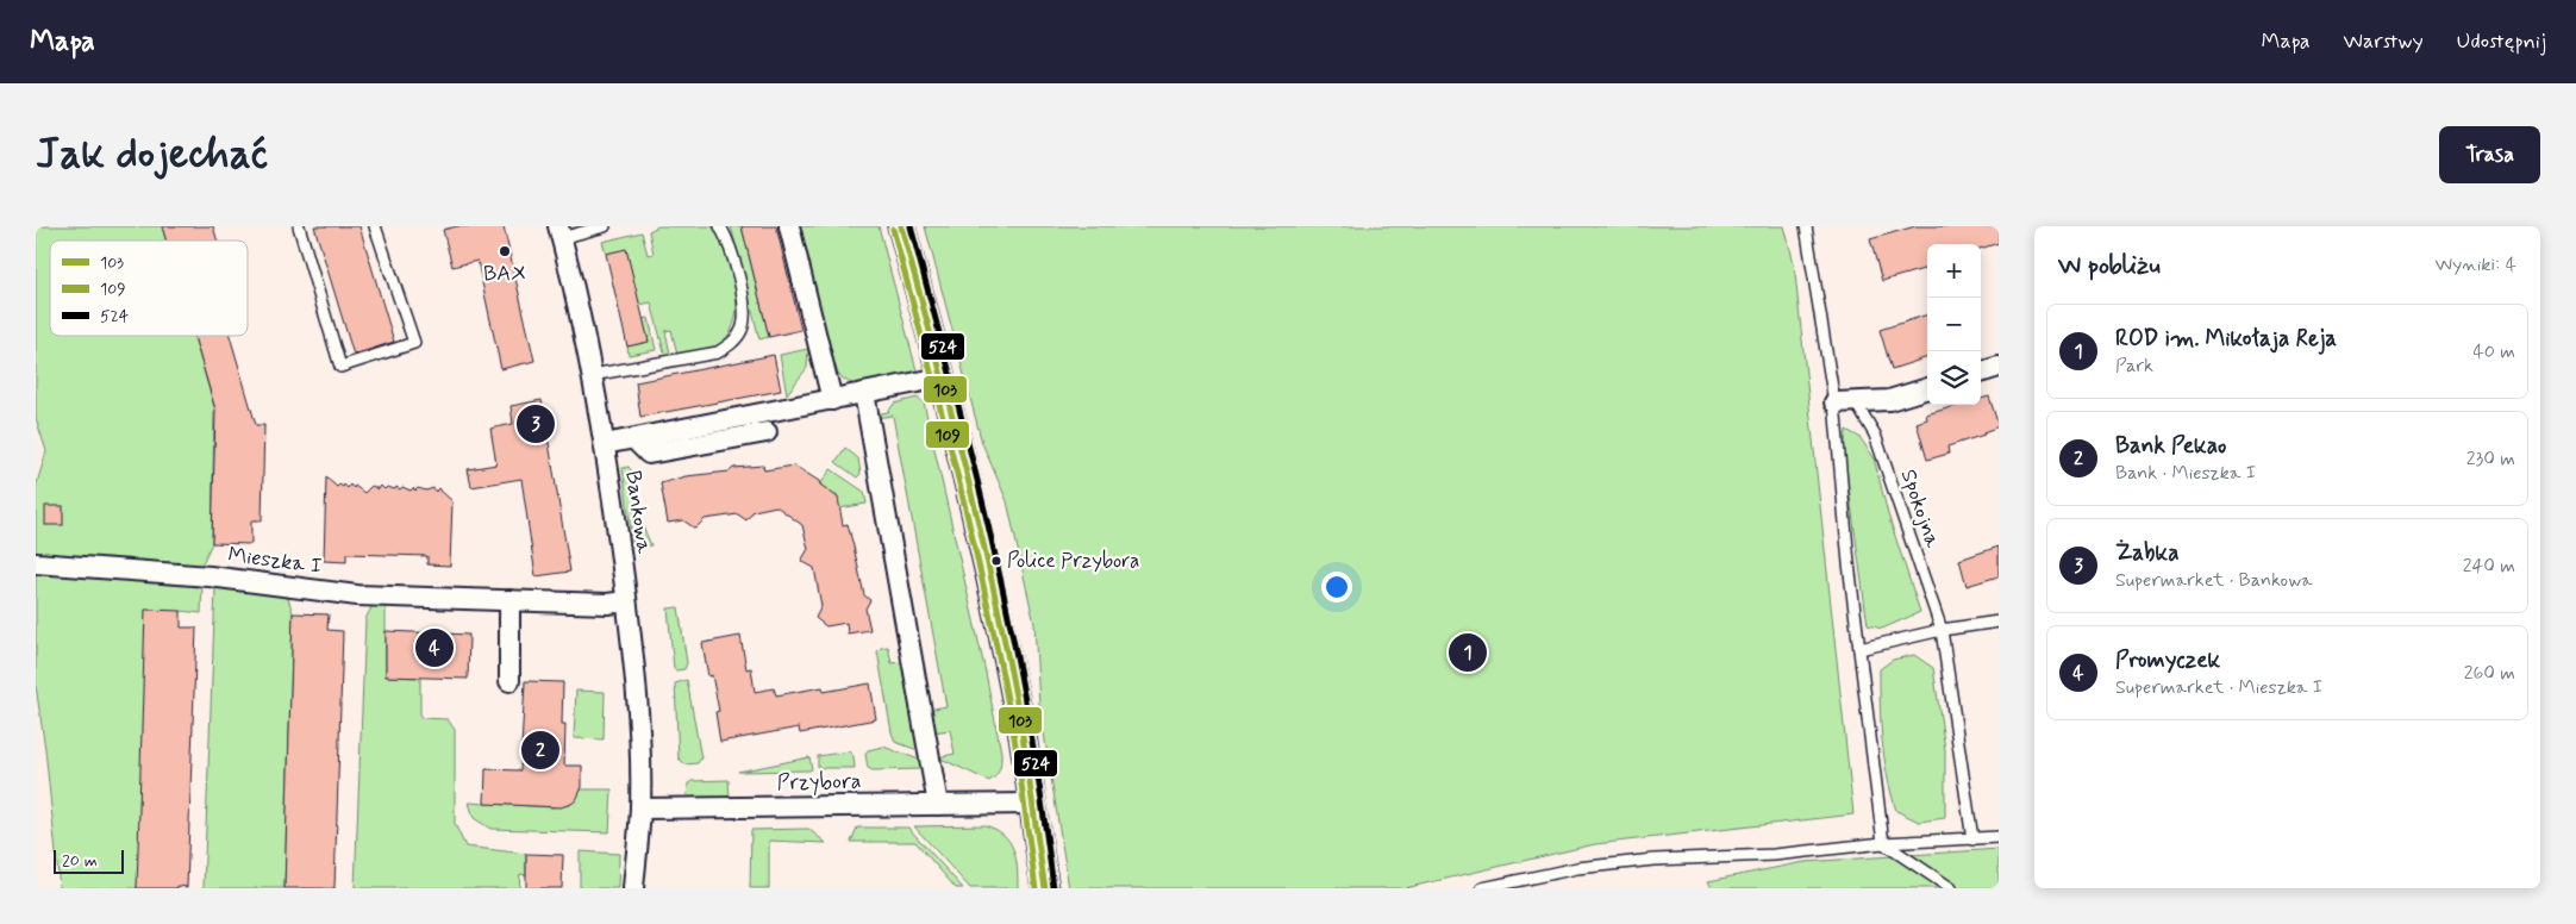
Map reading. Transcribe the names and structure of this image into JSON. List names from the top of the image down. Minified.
{"streets":{"street":["Bankowa","Mieszka I","Przybora"],"lane":["Spokojna"]},"crossings":[["Bankowa","Mieszka I"],["Bankowa","Przybora"]],"places":["BAX","Police Przybora"],"lines":["transit line 103","transit line 524","transit line 109"],"legend":["103","109","524"],"scale_bar":"20 m","page":{"header":"Mapa","nav":["Mapa","Warstwy","Udostępnij"],"buttons":"Trasa","title":"Jak dojechać","heading":["W pobliżu","Wyniki: 4"],"map_buttons":["+","−"],"list":[{"mark":"1","name":"ROD im. Mikołaja Reja","note":"Park","value":"40 m"},{"mark":"2","name":"Bank Pekao","note":"Bank · Mieszka I","value":"230 m"},{"mark":"3","name":"Żabka","note":"Supermarket · Bankowa","value":"240 m"},{"mark":"4","name":"Promyczek","note":"Supermarket · Mieszka I","value":"260 m"}],"pins":["3","4","1","2"],"scale":"20 m"}}
